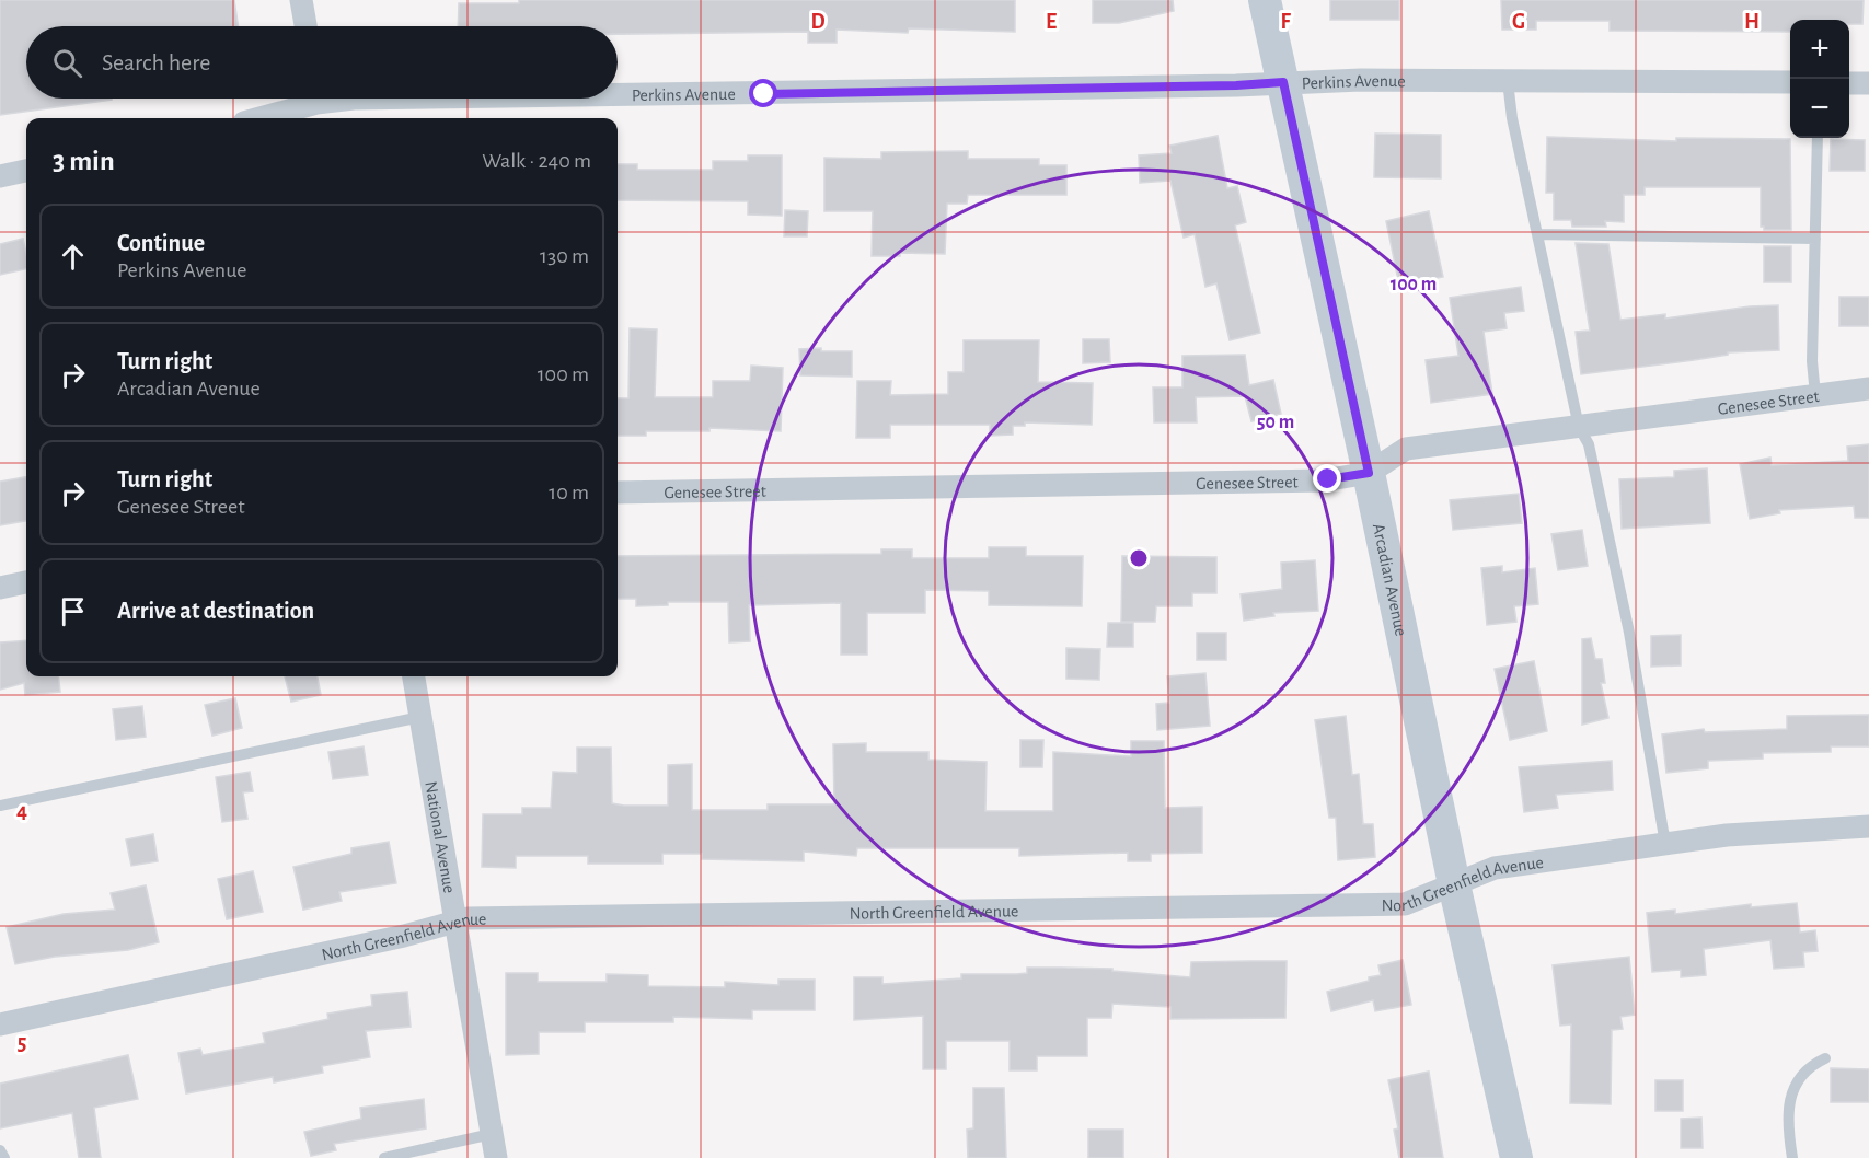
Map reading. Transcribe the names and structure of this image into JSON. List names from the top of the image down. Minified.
{"streets":{"main road":["Arcadian Avenue"],"street":["Perkins Avenue","Genesee Street","National Avenue","North Greenfield Avenue"]},"crossings":[["Perkins Avenue","Arcadian Avenue"],["Genesee Street","Arcadian Avenue"],["Arcadian Avenue","North Greenfield Avenue"],["National Avenue","North Greenfield Avenue"]],"page":{"map_buttons":["+","−"],"search":"Search here","heading":["3 min","Walk · 240 m"],"list":[["Continue","Perkins Avenue","130 m"],["Turn right","Arcadian Avenue","100 m"],["Turn right","Genesee Street","10 m"],"Arrive at destination"]},"grid":{"columns":["D","E","F","G","H"],"rows":["4","5"]},"rings":["100 m","50 m"]}
